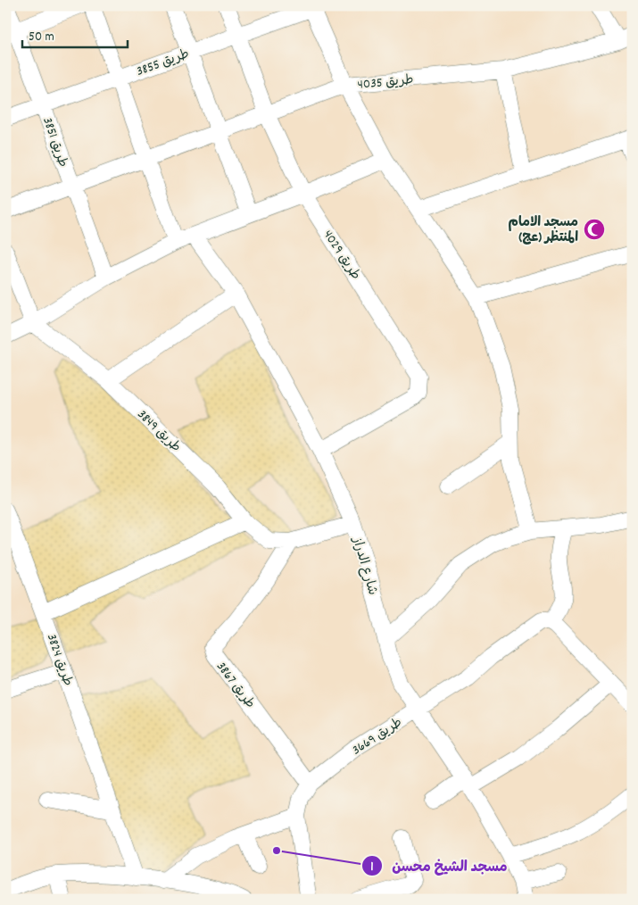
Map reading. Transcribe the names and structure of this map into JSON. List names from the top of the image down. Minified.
{"streets":{"street":["طريق 3855","طريق 4035","طريق 3851","طريق 4029","طريق 3849","شارع الدراز","طريق 3824","طريق 3867","طريق 3669"]},"crossings":[["طريق 3855","طريق 3851"],["طريق 3855","طريق 4029"],["طريق 4035","طريق 3851"],["طريق 4035","طريق 4029"],["طريق 4029","شارع الدراز"],["طريق 3849","شارع الدراز"],["طريق 3849","طريق 3867"],["شارع الدراز","طريق 3669"],["طريق 3867","طريق 3669"]],"places":{"mosque":["مسجد الامام المنتظر (عج)"],"other":["مسجد الشيخ محسن"]},"scale_bar":"50 m"}
